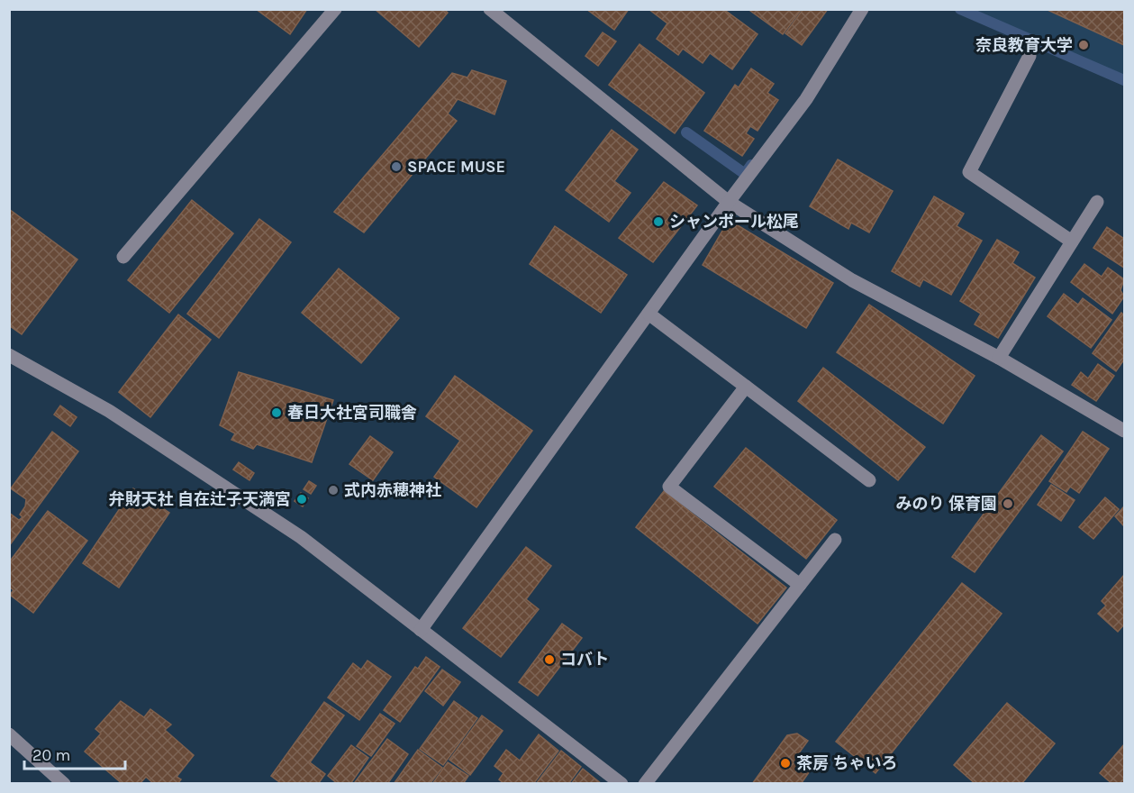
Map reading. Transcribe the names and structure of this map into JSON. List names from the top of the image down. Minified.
{"places":["奈良教育大学","SPACE MUSE","シャンポール松尾","春日大社宮司職舎","式内赤穂神社","弁財天社 自在辻子天満宮","みのり 保育園","コバト","茶房 ちゃいろ"],"scale_bar":"20 m"}
